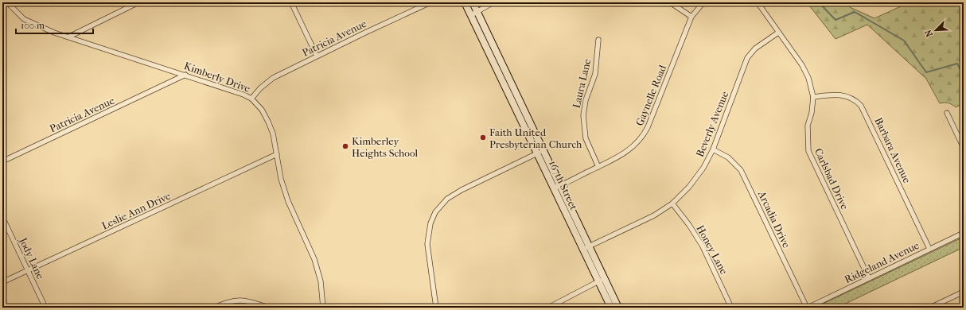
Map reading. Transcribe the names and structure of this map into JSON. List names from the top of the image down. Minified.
{"streets":{"main road":["167th Street"],"street":["Patricia Avenue","Kimberly Drive","Laura Lane","Gaynelle Road","Beverly Avenue","Barbara Avenue","Carlsbad Drive","Leslie Ann Drive","Arcadia Drive","Honey Lane","Jody Lane","Ridgeland Avenue"]},"crossings":[["Patricia Avenue","Kimberly Drive"],["Kimberly Drive","Leslie Ann Drive"],["Laura Lane","Gaynelle Road"],["Gaynelle Road","167th Street"],["Beverly Avenue","Carlsbad Drive"],["Beverly Avenue","167th Street"],["Beverly Avenue","Arcadia Drive"],["Beverly Avenue","Honey Lane"],["Barbara Avenue","Carlsbad Drive"],["Barbara Avenue","Ridgeland Avenue"],["Carlsbad Drive","Ridgeland Avenue"],["Leslie Ann Drive","Jody Lane"],["Arcadia Drive","Ridgeland Avenue"]],"places":["Faith United Presbyterian Church","Kimberley Heights School"],"scale_bar":"100 m","north":"bottom left"}
